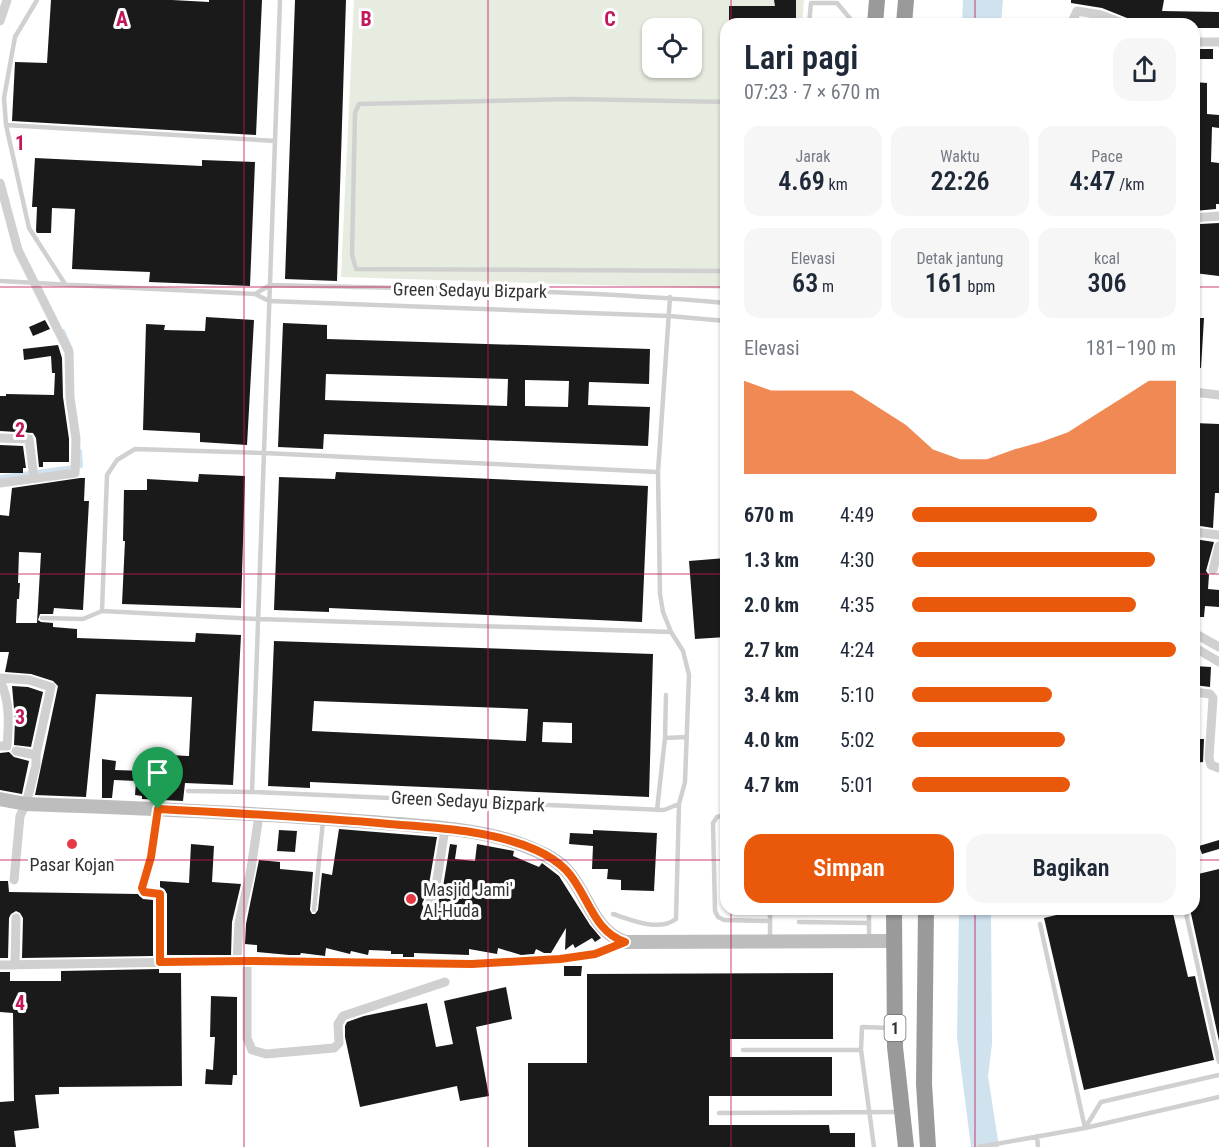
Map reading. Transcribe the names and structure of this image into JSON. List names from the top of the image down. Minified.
{"streets":{"highway":["1"],"lane":["Green Sedayu Bizpark"]},"places":["Pasar Kojan","Masjid Jami' Al-Huda"],"page":{"heading":["Lari pagi","07:23 · 7 × 670 m"],"stats":[["Jarak","4.69 km"],["Waktu","22:26"],["Pace","4:47 /km"],["Elevasi","63 m"],["Detak jantung","161 bpm"],["kcal","306"]],"chart":["Elevasi","181–190 m"],"list":[{"name":"670 m","note":"4:49"},{"name":"1.3 km","note":"4:30"},{"name":"2.0 km","note":"4:35"},{"name":"2.7 km","note":"4:24"},{"name":"3.4 km","note":"5:10"},{"name":"4.0 km","note":"5:02"},{"name":"4.7 km","note":"5:01"}],"buttons":["Simpan","Bagikan"]},"grid":{"columns":["A","B","C"],"rows":["1","2","3","4"]}}
